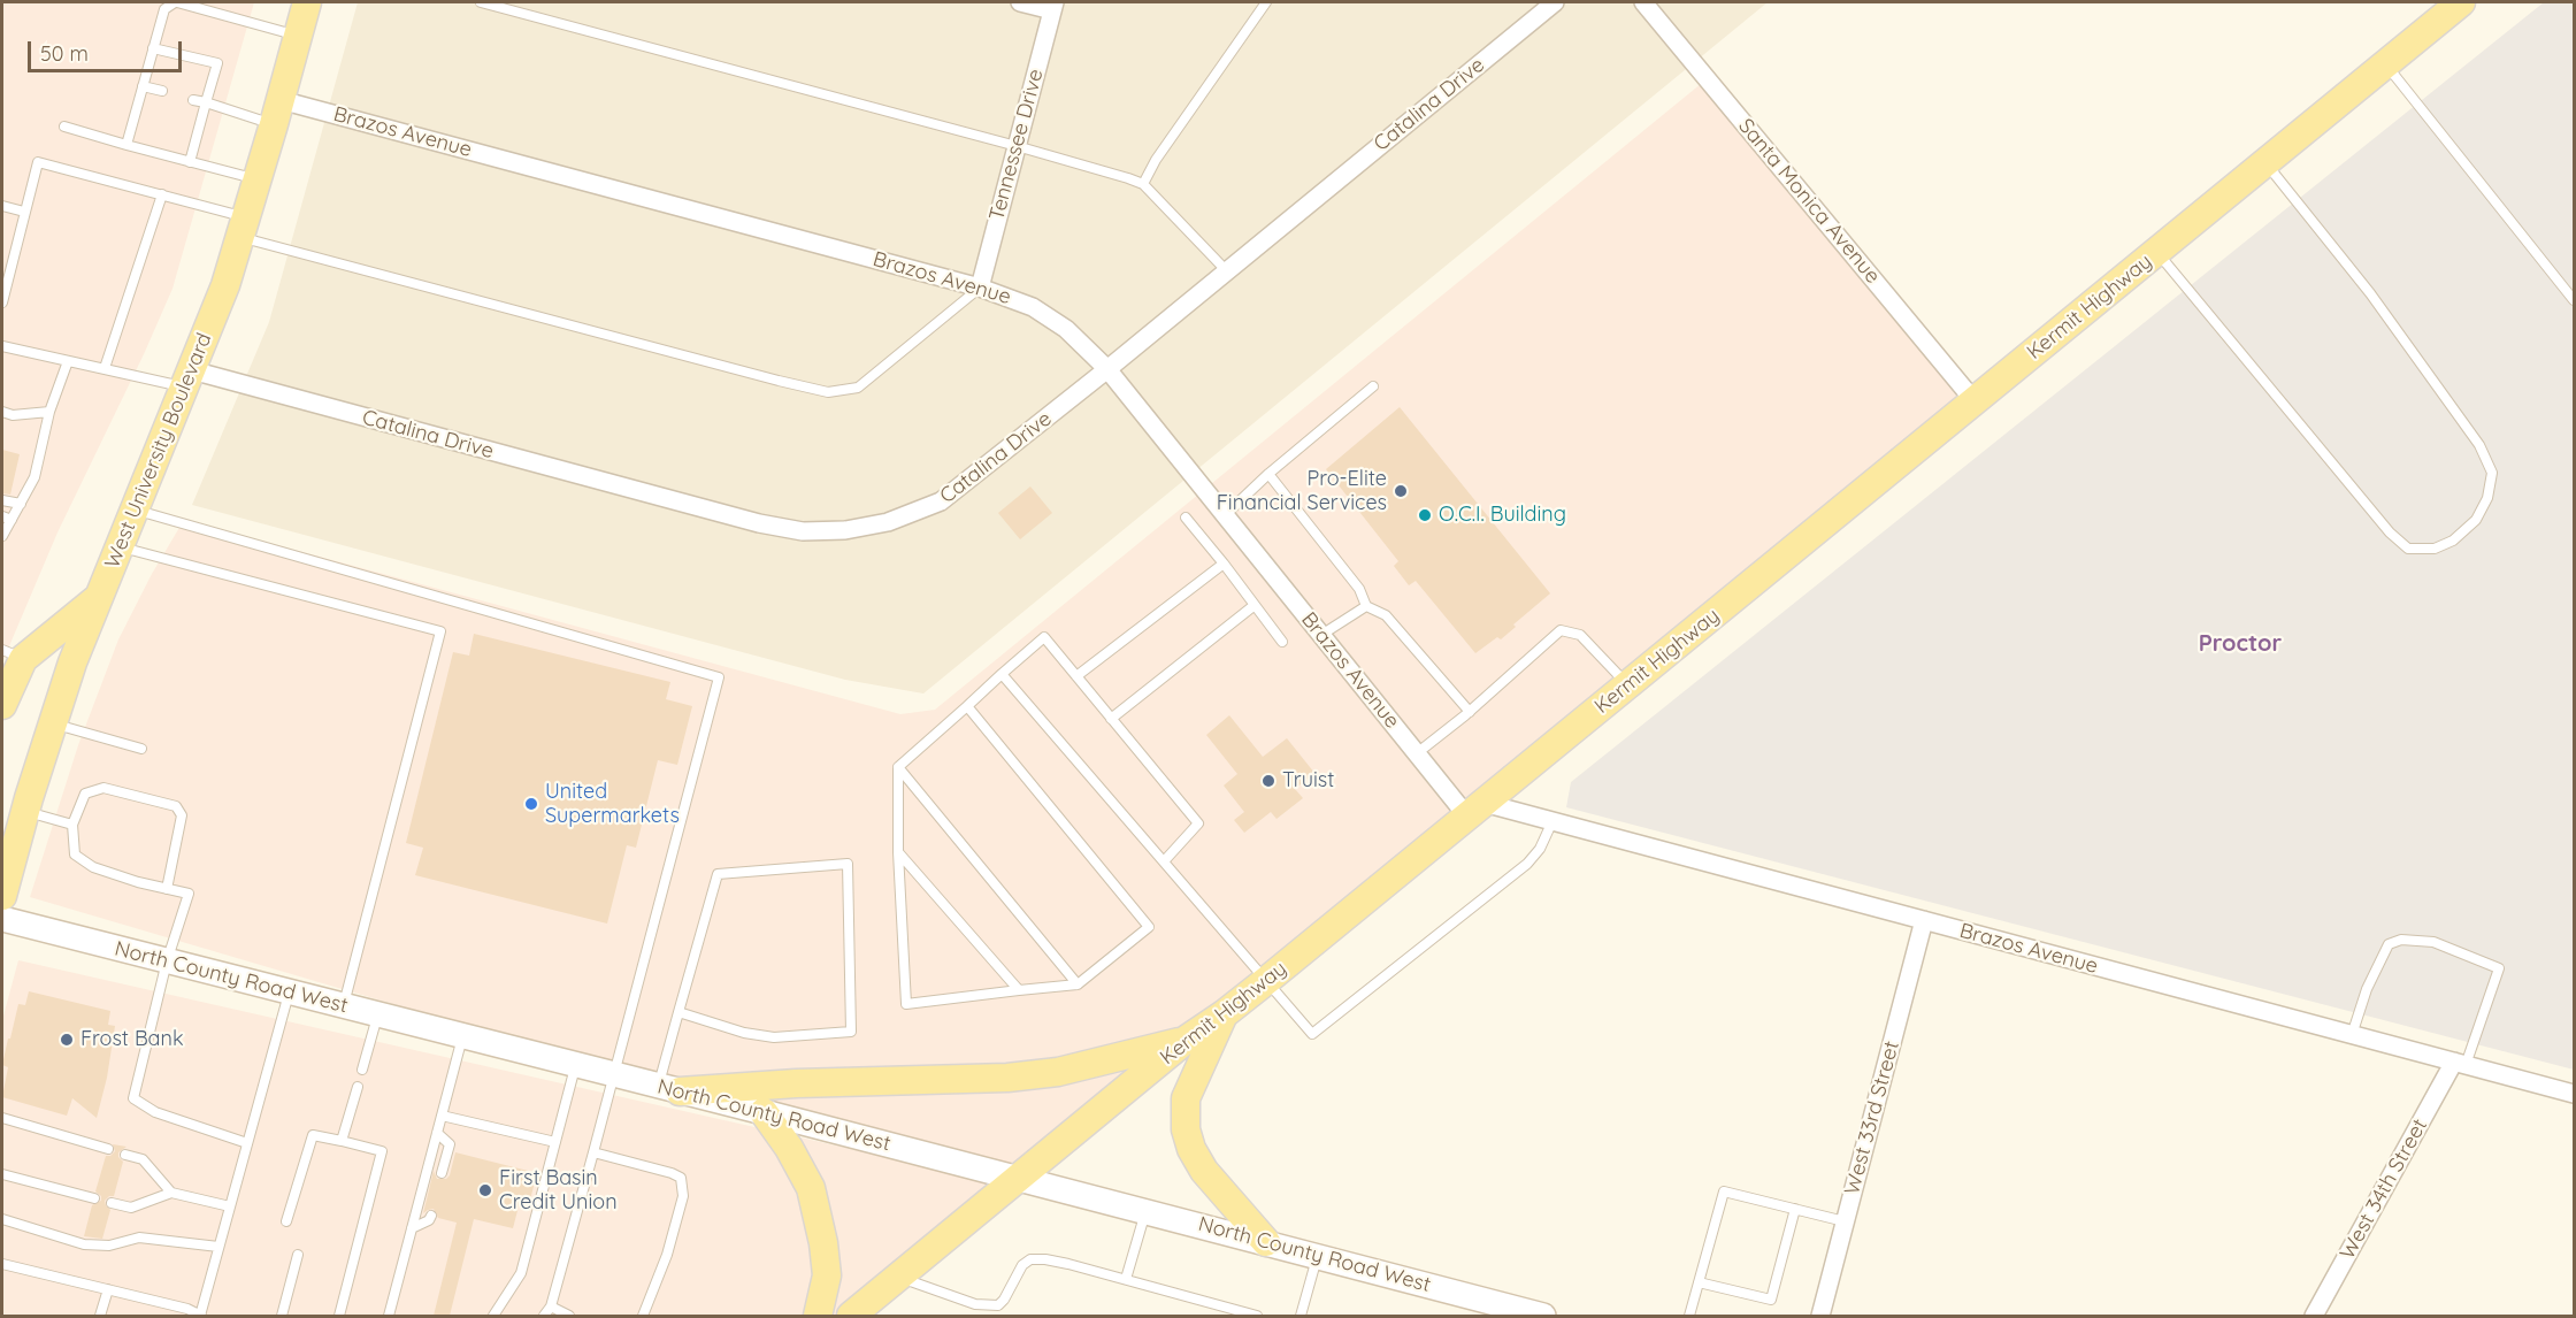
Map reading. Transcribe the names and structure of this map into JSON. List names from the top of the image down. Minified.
{"streets":{"main road":["Kermit Highway","West University Boulevard","North County Road West"],"street":["Catalina Drive","Brazos Avenue","Tennessee Drive","Santa Monica Avenue","West 33rd Street","West 34th Street"]},"crossings":[["Catalina Drive","Brazos Avenue"],["Catalina Drive","West University Boulevard"],["Brazos Avenue","Tennessee Drive"],["Brazos Avenue","Kermit Highway"],["Brazos Avenue","West University Boulevard"],["Brazos Avenue","West 33rd Street"],["Brazos Avenue","West 34th Street"],["Santa Monica Avenue","Kermit Highway"],["Kermit Highway","North County Road West"]],"districts":["Proctor"],"places":["Pro-Elite Financial Services","O.C.I. Building","Truist","United Supermarkets","Frost Bank","First Basin Credit Union"],"scale_bar":"50 m"}
